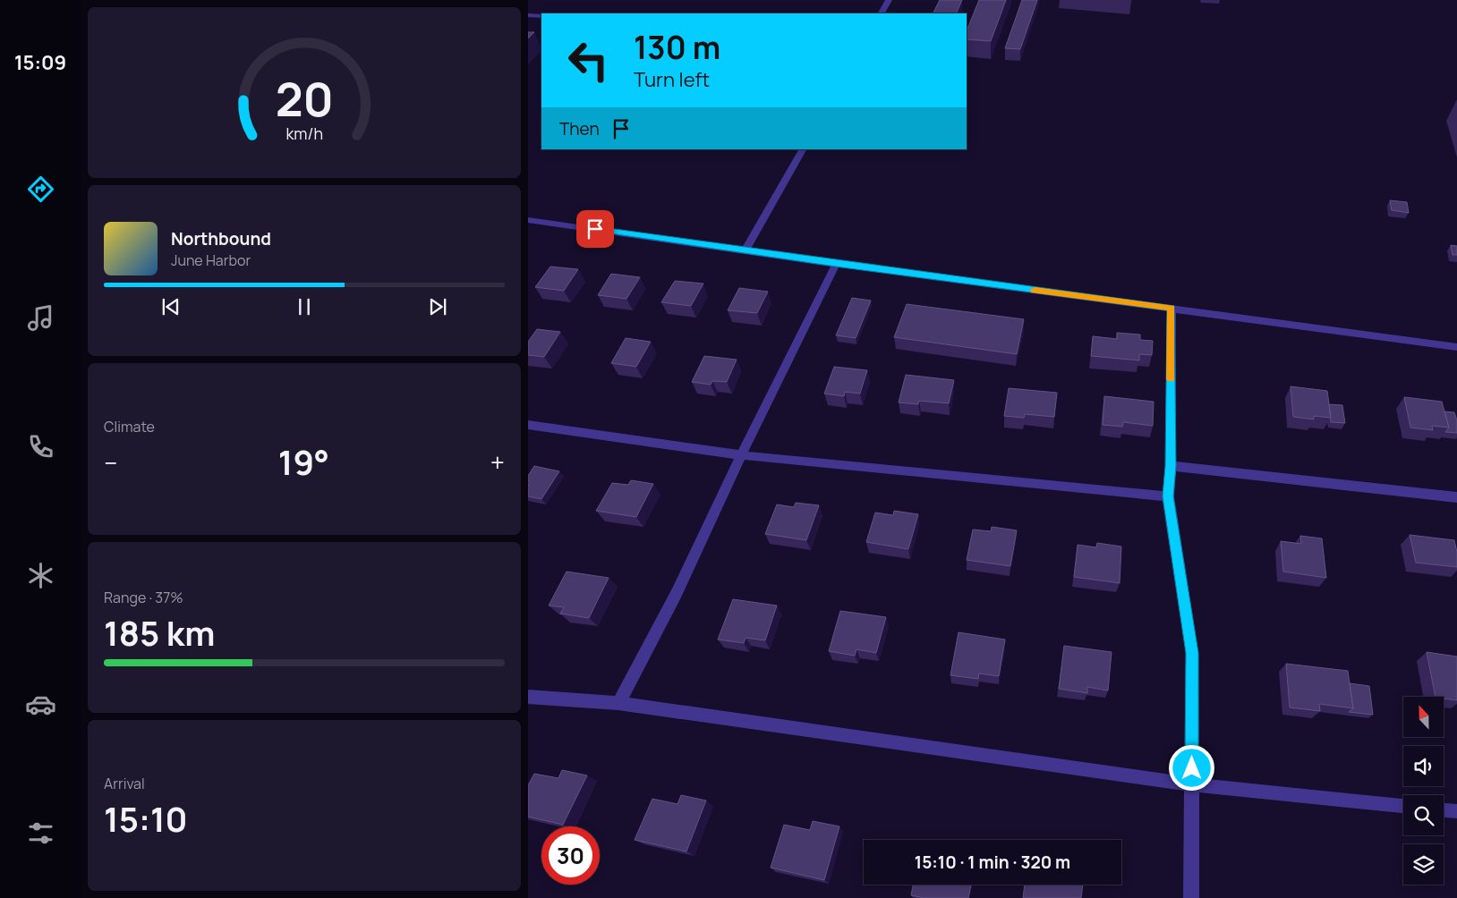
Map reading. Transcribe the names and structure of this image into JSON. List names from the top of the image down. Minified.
{"north":"top","page":{"tabs":"15:09","turn":["130 m","Turn left"],"then":"Then","song":["Northbound","June Harbor"],"tile":["Climate",["Range · 37%","185 km"],["Arrival","15:10"]],"heat":["−","19°","+"],"limit":"30","trip":"15:10 · 1 min · 320 m","gauge":["20","km/h"]}}
